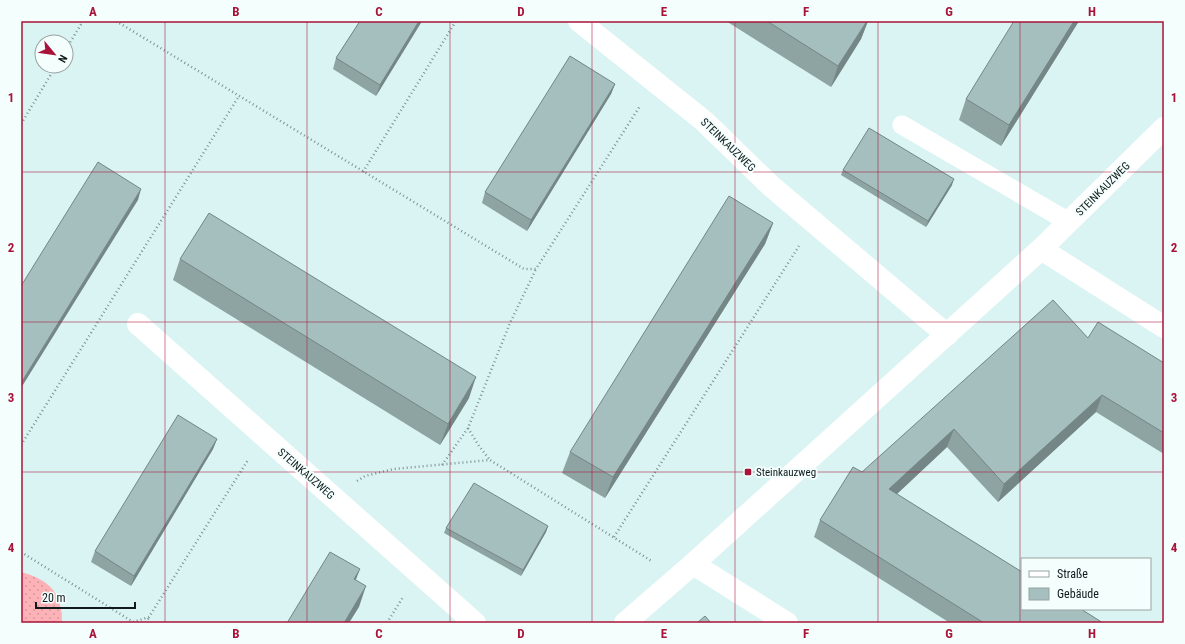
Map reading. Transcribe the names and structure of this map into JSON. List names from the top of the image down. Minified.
{"streets":{"street":["STEINKAUZWEG"]},"places":{"transit":["Steinkauzweg"]},"legend":["Straße","Gebäude"],"scale_bar":"20 m","north":"bottom right","grid":{"columns":["A","B","C","D","E","F","G","H"],"rows":["1","2","3","4"]}}
